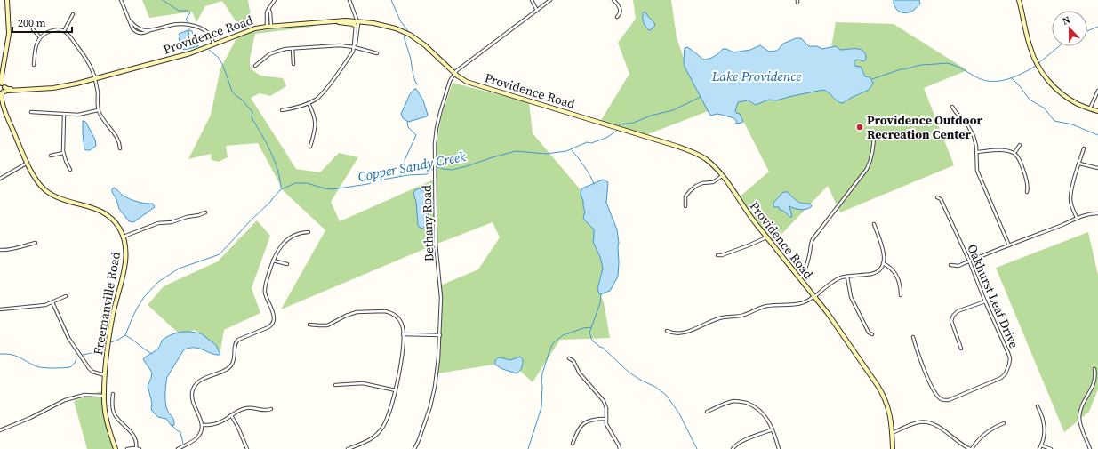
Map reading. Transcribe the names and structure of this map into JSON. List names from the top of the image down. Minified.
{"streets":{"street":["Providence Road","Bethany Road","Oakhurst Leaf Drive","Freemanville Road"]},"crossings":[["Providence Road","Bethany Road"],["Providence Road","Freemanville Road"]],"water":["Lake Providence","Copper Sandy Creek"],"places":["Providence Outdoor Recreation Center"],"scale_bar":"200 m","north":"top"}
